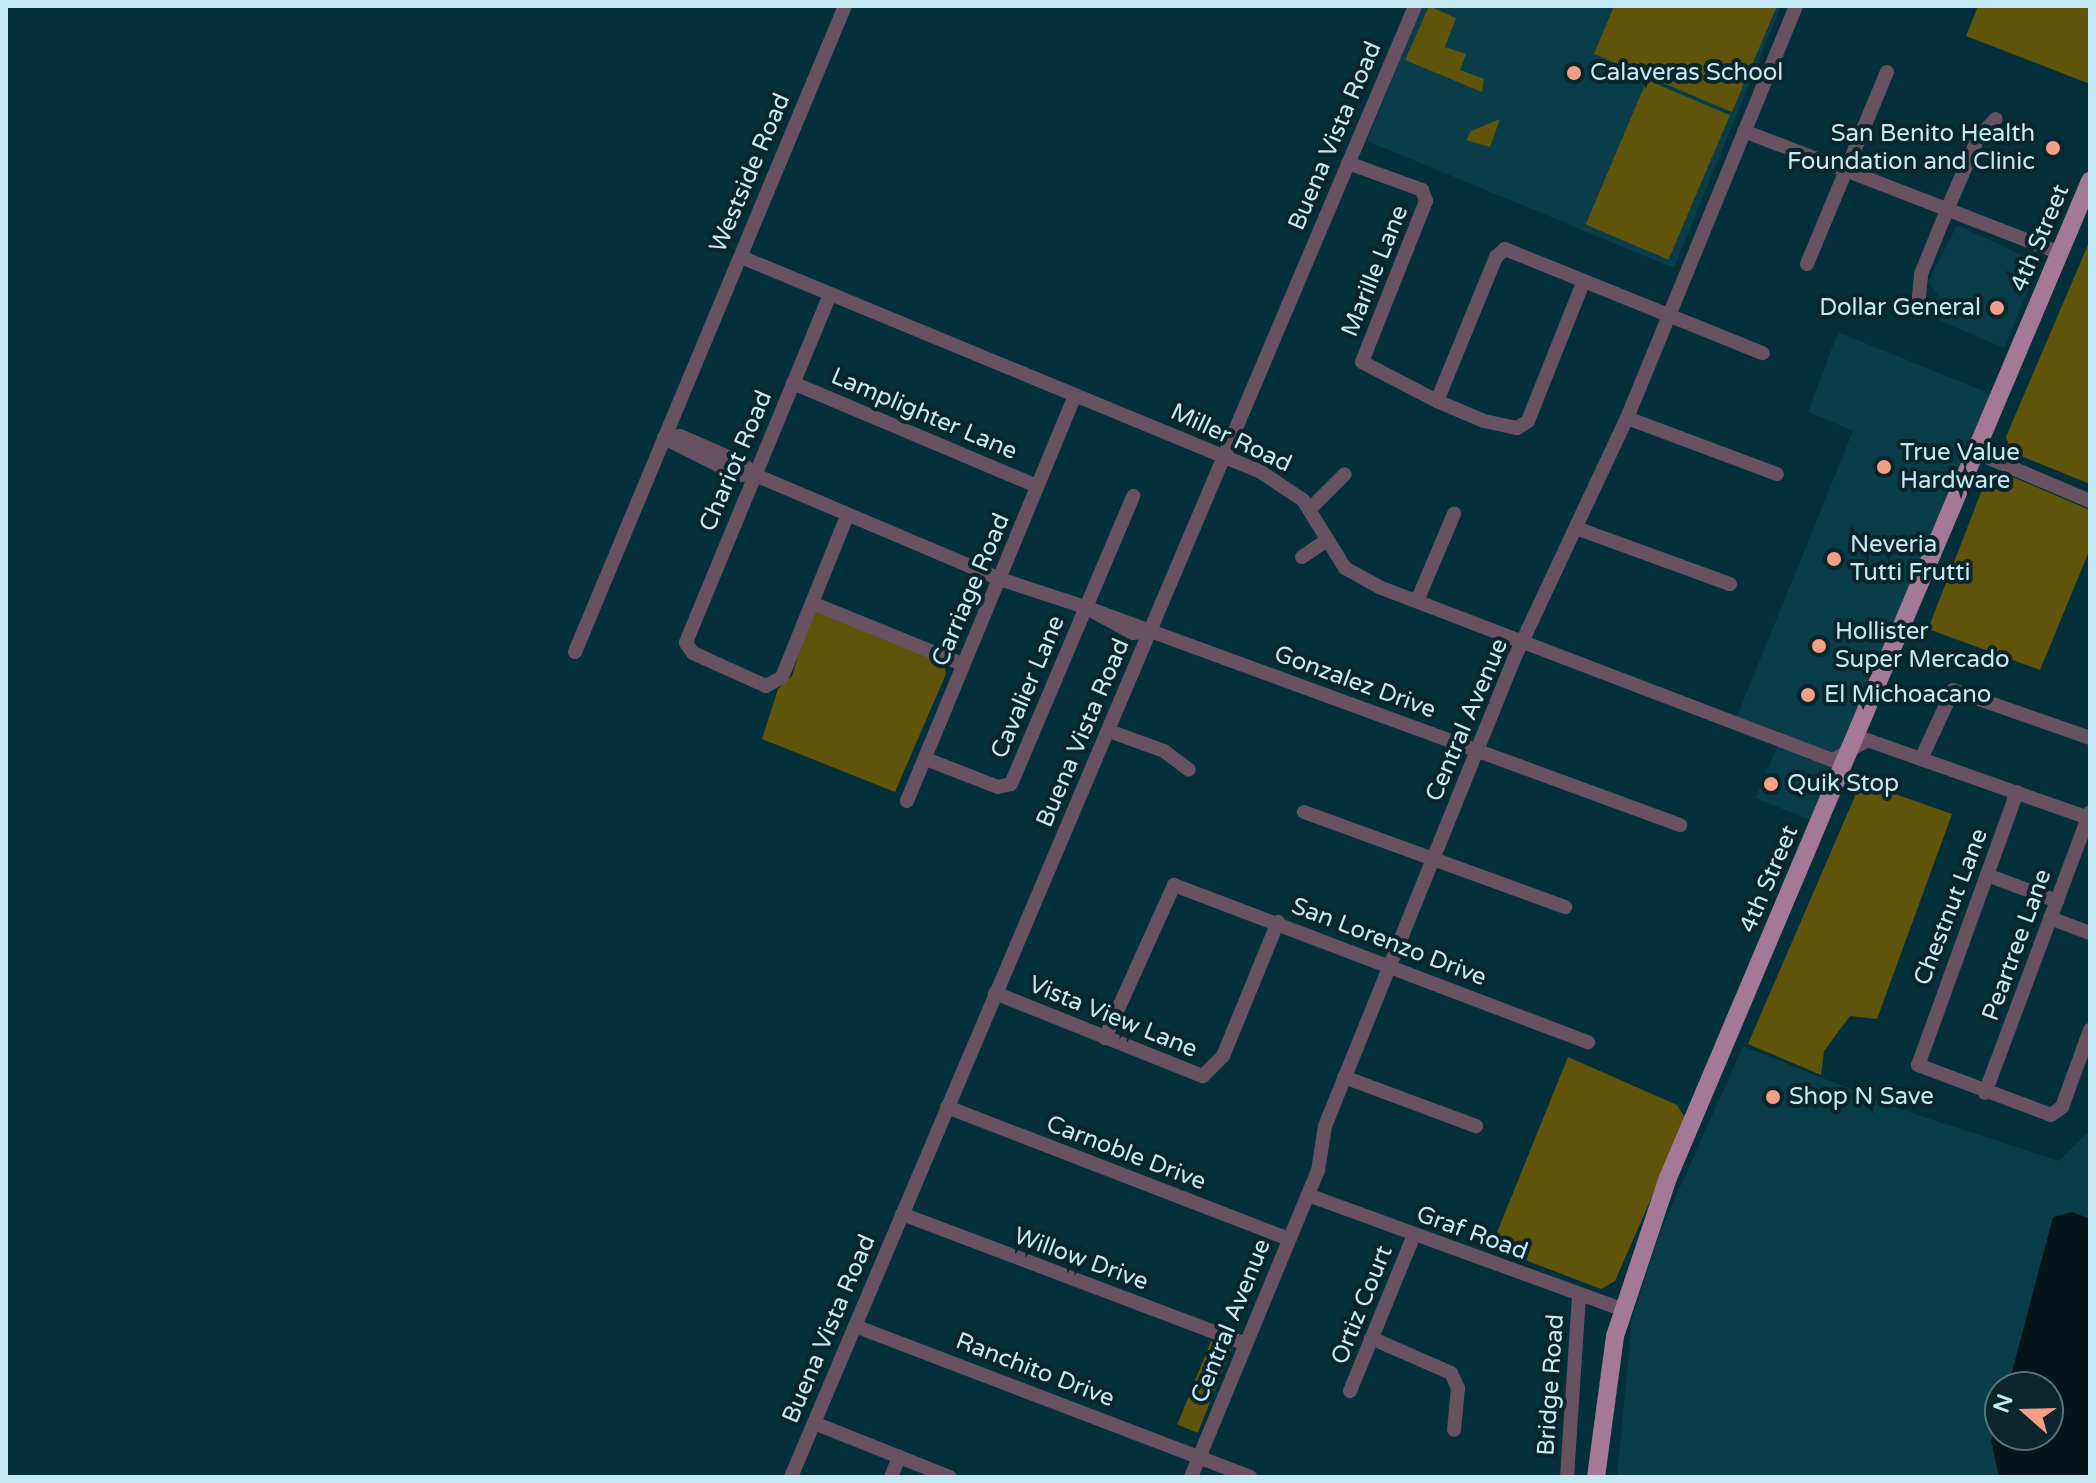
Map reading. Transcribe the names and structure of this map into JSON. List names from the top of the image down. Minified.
{"streets":{"main road":["4th Street"],"street":["Buena Vista Road","Westside Road","Marille Lane","Lamplighter Lane","Miller Road","Chariot Road","Carriage Road","Gonzalez Drive","Cavalier Lane","Central Avenue","Chestnut Lane","San Lorenzo Drive","Peartree Lane","Vista View Lane","Carnoble Drive","Graf Road","Willow Drive","Ortiz Court","Ranchito Drive","Bridge Road"]},"crossings":[["Buena Vista Road","Marille Lane"],["Buena Vista Road","Miller Road"],["Buena Vista Road","Gonzalez Drive"],["Buena Vista Road","Vista View Lane"],["Buena Vista Road","Carnoble Drive"],["Buena Vista Road","Willow Drive"],["Buena Vista Road","Ranchito Drive"],["Westside Road","Miller Road"],["Westside Road","Gonzalez Drive"],["4th Street","Miller Road"],["4th Street","Graf Road"],["Lamplighter Lane","Chariot Road"],["Lamplighter Lane","Carriage Road"],["Miller Road","Chariot Road"],["Miller Road","Carriage Road"],["Miller Road","Central Avenue"],["Chariot Road","Gonzalez Drive"],["Carriage Road","Gonzalez Drive"],["Carriage Road","Cavalier Lane"],["Gonzalez Drive","Cavalier Lane"],["Gonzalez Drive","Central Avenue"],["Central Avenue","San Lorenzo Drive"],["Central Avenue","Carnoble Drive"],["Central Avenue","Graf Road"],["Central Avenue","Willow Drive"],["Central Avenue","Ranchito Drive"],["Chestnut Lane","Peartree Lane"],["San Lorenzo Drive","Vista View Lane"],["Graf Road","Ortiz Court"],["Graf Road","Bridge Road"]],"places":["Calaveras School","San Benito Health Foundation and Clinic","Dollar General","True Value Hardware","Neveria Tutti Frutti","Hollister Super Mercado","El Michoacano","Quik Stop","Shop N Save"],"north":"left"}
